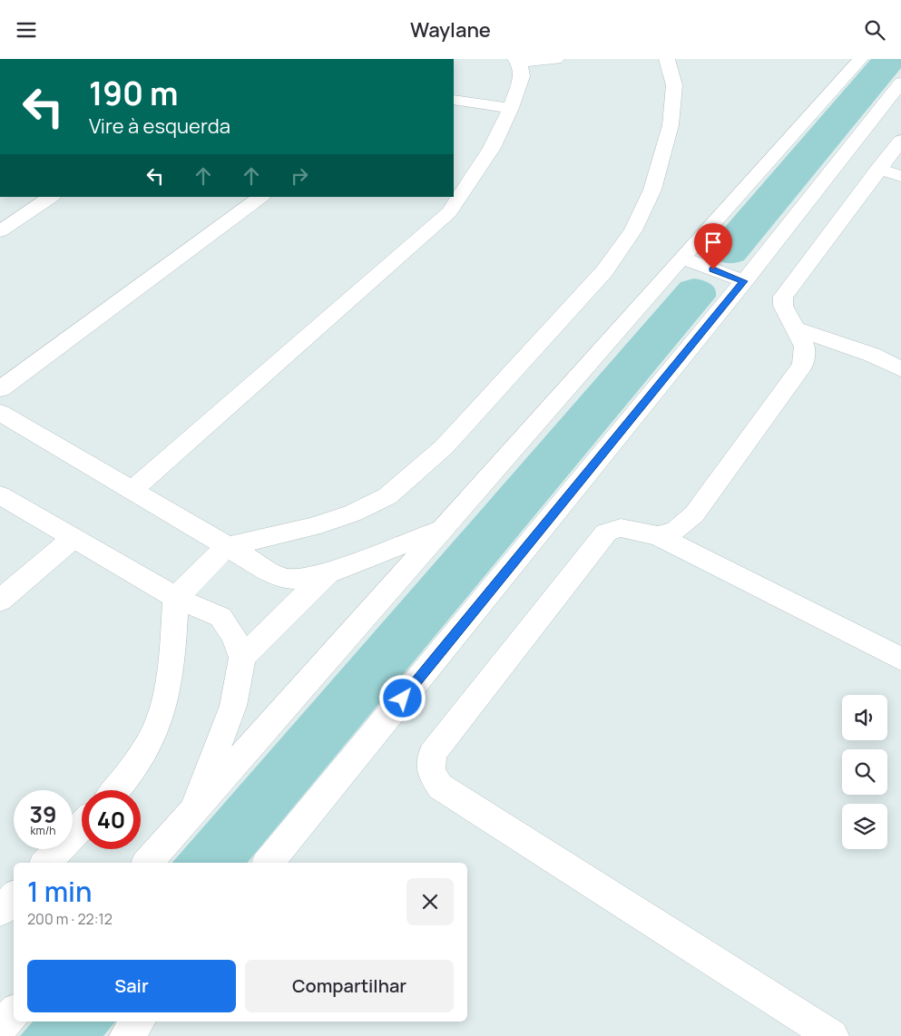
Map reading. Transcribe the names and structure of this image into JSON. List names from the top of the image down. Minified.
{"page":{"header":"Waylane","turn":["190 m","Vire à esquerda"],"speed":"39 km/h","limit":"40","heading":["1 min","200 m · 22:12"],"buttons":["Sair","Compartilhar"]}}
